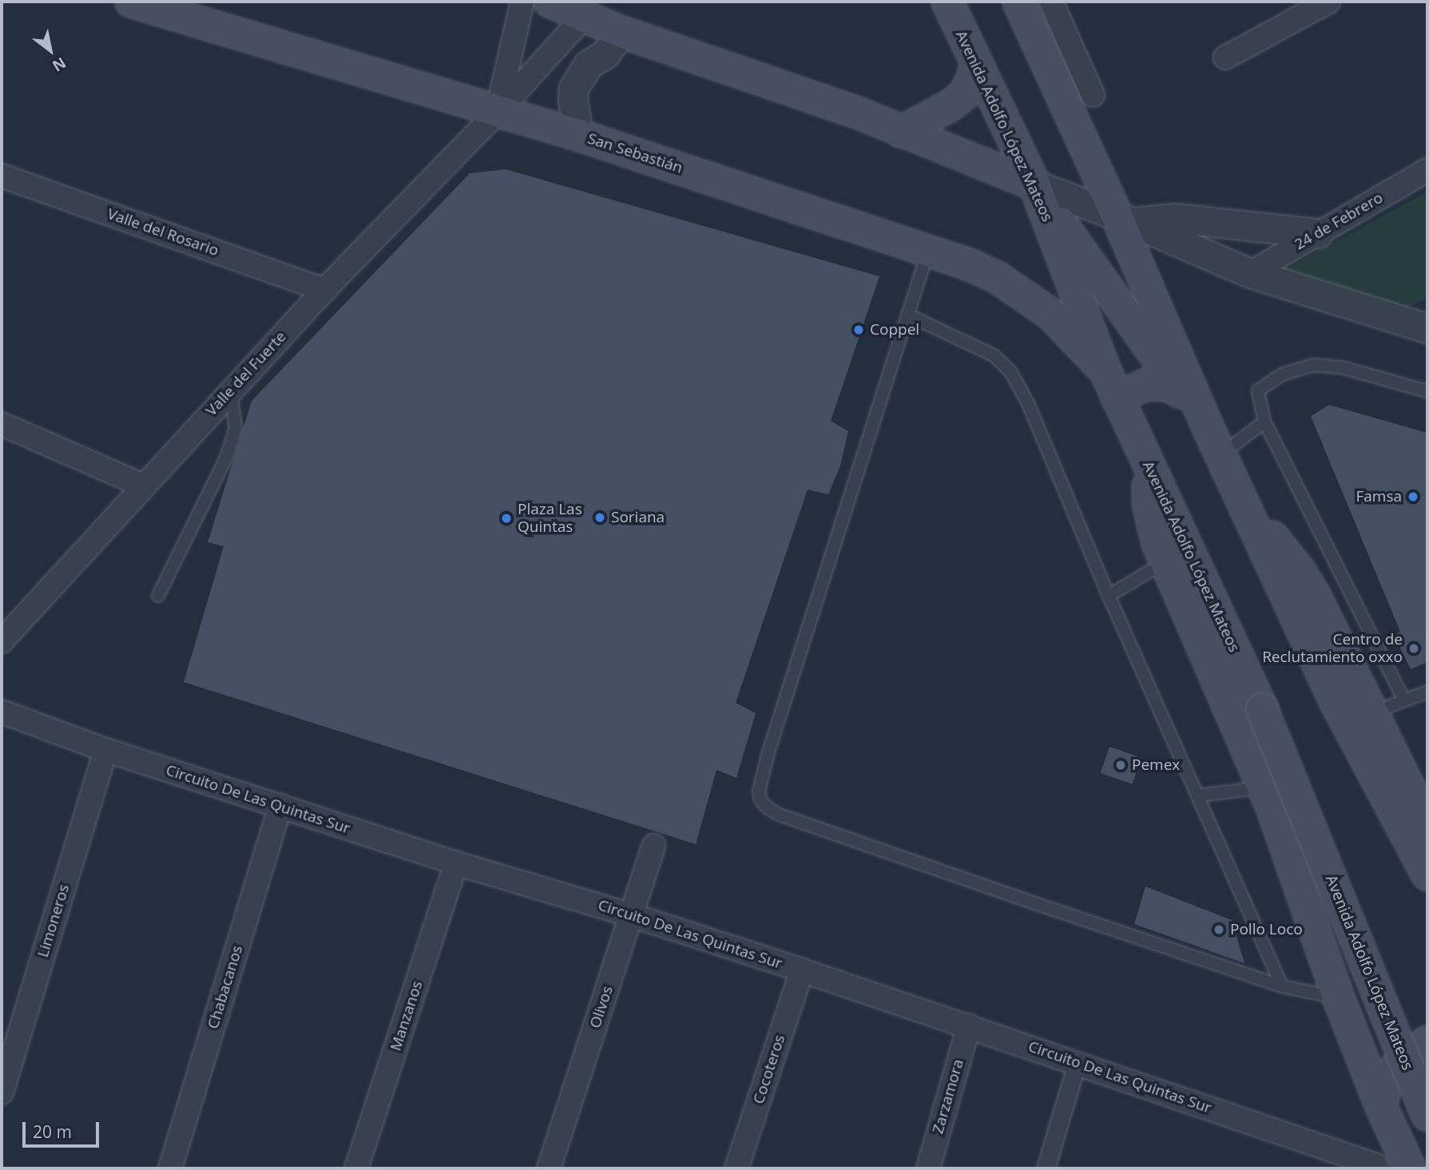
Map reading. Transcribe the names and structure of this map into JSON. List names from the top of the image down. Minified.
{"streets":{"main road":["Avenida Adolfo López Mateos","San Sebastián"],"street":["24 de Febrero","Valle del Rosario","Valle del Fuerte","Circuito De Las Quintas Sur","Limoneros","Chabacanos","Olivos","Manzanos","Cocoteros","Zarzamora"]},"crossings":[["Avenida Adolfo López Mateos","San Sebastián"],["San Sebastián","Valle del Fuerte"],["Valle del Rosario","Valle del Fuerte"],["Circuito De Las Quintas Sur","Limoneros"],["Circuito De Las Quintas Sur","Chabacanos"],["Circuito De Las Quintas Sur","Olivos"],["Circuito De Las Quintas Sur","Manzanos"],["Circuito De Las Quintas Sur","Cocoteros"],["Circuito De Las Quintas Sur","Zarzamora"]],"places":["Coppel","Famsa","Soriana","Plaza Las Quintas","Centro de Reclutamiento oxxo","Pemex","Pollo Loco"],"scale_bar":"20 m","north":"bottom right"}
